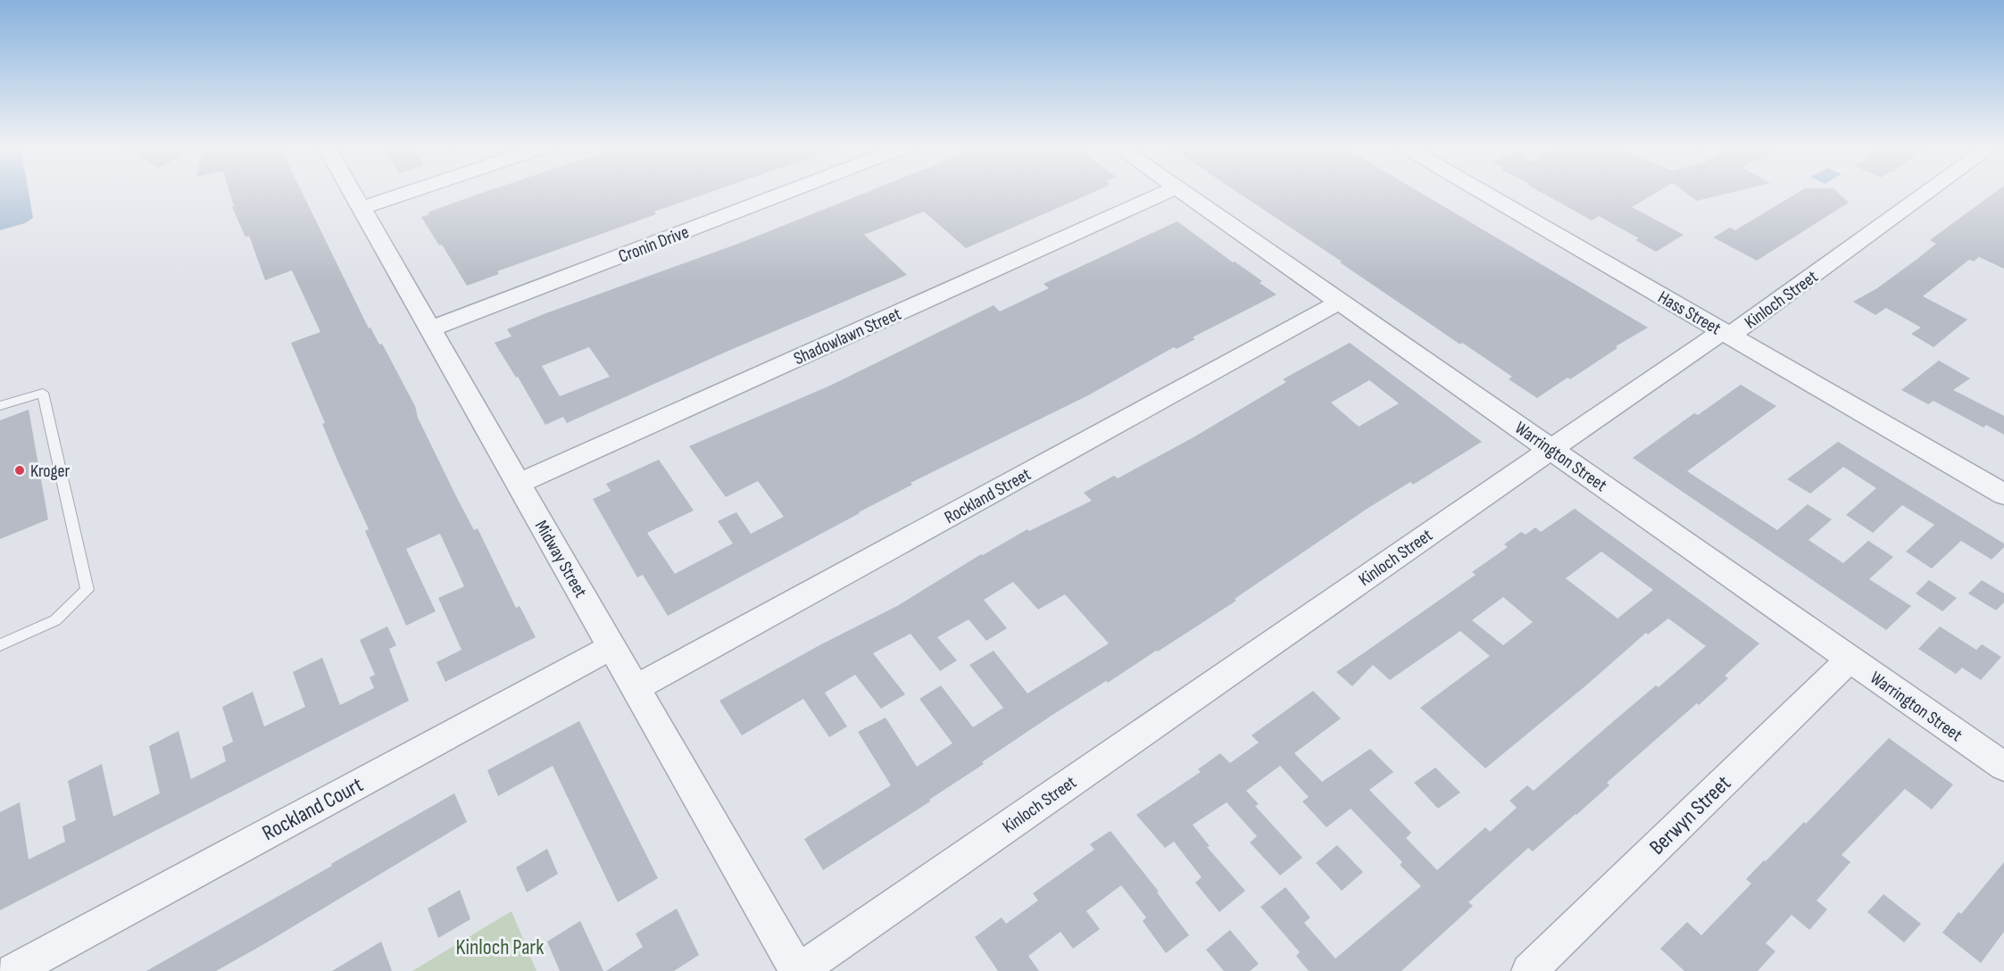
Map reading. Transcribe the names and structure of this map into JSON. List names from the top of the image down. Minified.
{"streets":{"street":["Cronin Drive","Kinloch Street","Hass Street","Shadowlawn Street","Warrington Street","Rockland Street","Midway Street","Rockland Court","Berwyn Street"]},"crossings":[["Cronin Drive","Midway Street"],["Kinloch Street","Hass Street"],["Kinloch Street","Warrington Street"],["Kinloch Street","Midway Street"],["Shadowlawn Street","Midway Street"],["Warrington Street","Rockland Street"],["Warrington Street","Berwyn Street"],["Rockland Street","Midway Street"],["Midway Street","Rockland Court"]],"parks":["Kinloch Park"],"places":["Kroger"]}
